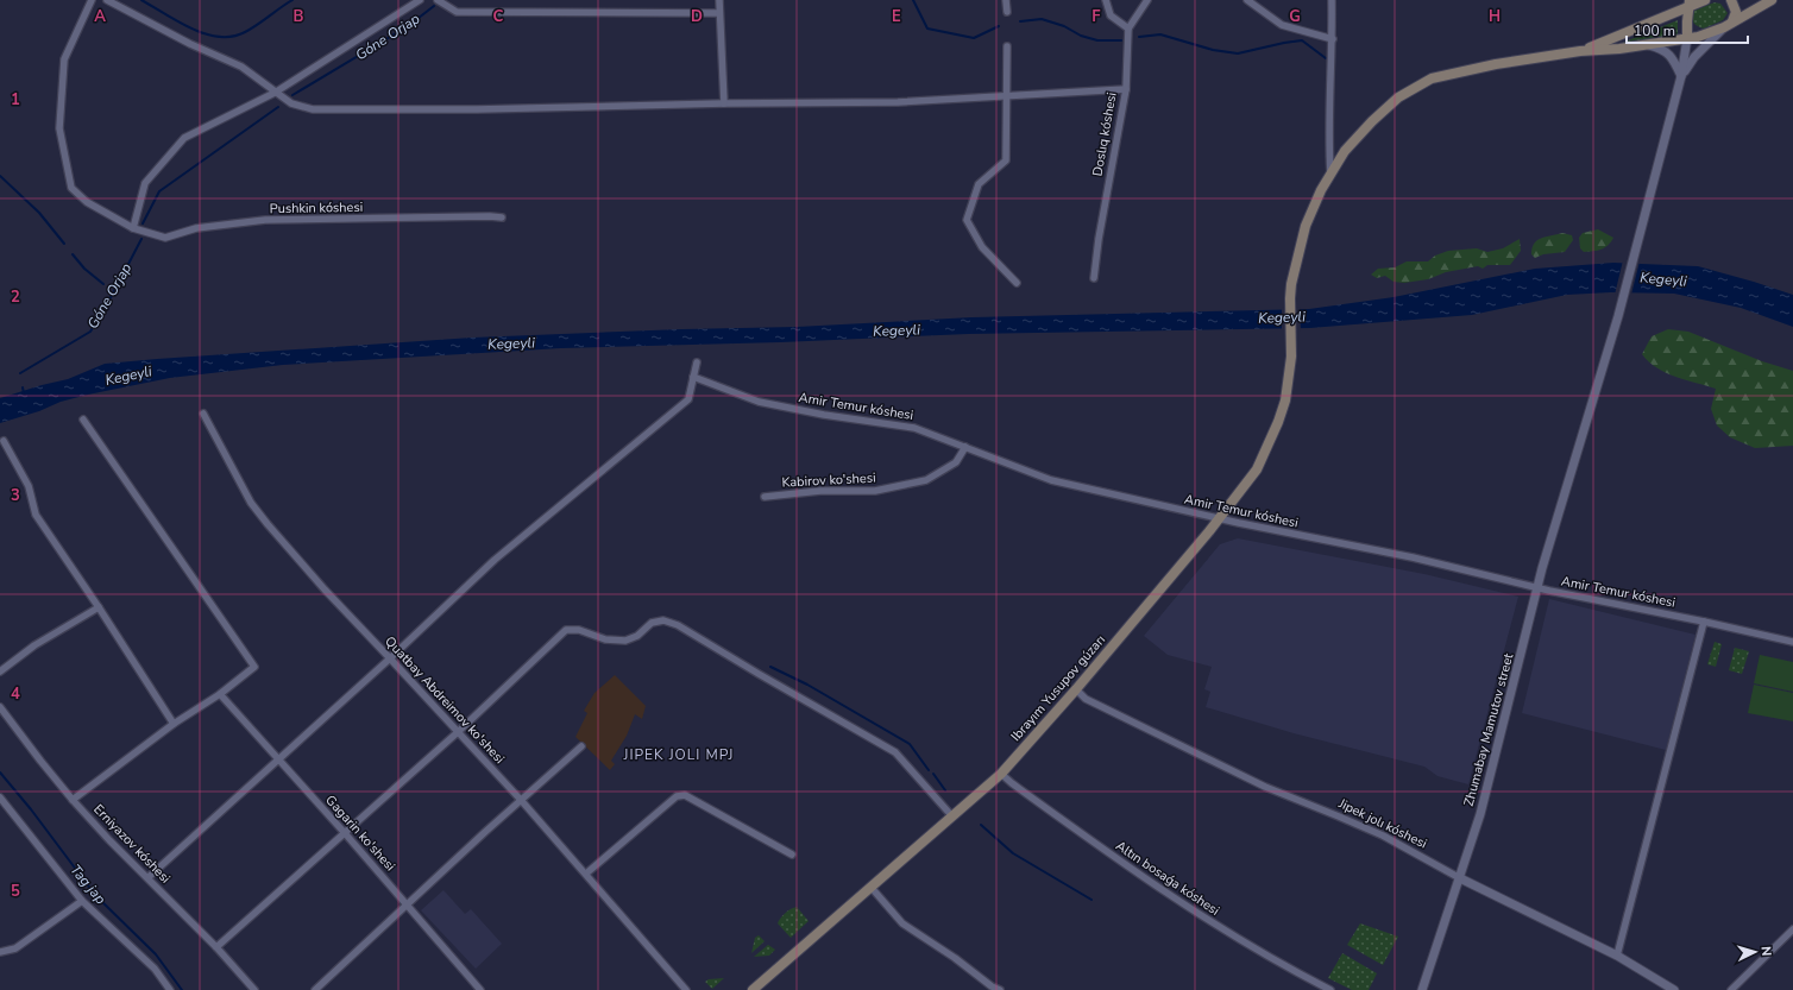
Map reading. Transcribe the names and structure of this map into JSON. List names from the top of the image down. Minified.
{"streets":{"main road":["Ibrayım Yusupov gúzarı"],"street":["Doslıq kóshesi","Pushkin kóshesi","Amir Temur kóshesi","Kabirov ko'shesi","Quatbay Abdreimov ko'shesi","Zhumabay Mamutov street","Jipek jolı kóshesi","Gagarin ko'shesi","Erniyazov kóshesi","Altın bosaǵa kóshesi"]},"crossings":[["Amir Temur kóshesi","Kabirov ko'shesi"],["Amir Temur kóshesi","Ibrayım Yusupov gúzarı"],["Amir Temur kóshesi","Zhumabay Mamutov street"],["Ibrayım Yusupov gúzarı","Jipek jolı kóshesi"],["Ibrayım Yusupov gúzarı","Altın bosaǵa kóshesi"],["Zhumabay Mamutov street","Jipek jolı kóshesi"]],"districts":["JIPEK JOLI MPJ"],"water":["Góne Orjap","Kegeyli","Tag jap"],"scale_bar":"100 m","north":"right","grid":{"columns":["A","B","C","D","E","F","G","H"],"rows":["1","2","3","4","5"]}}
